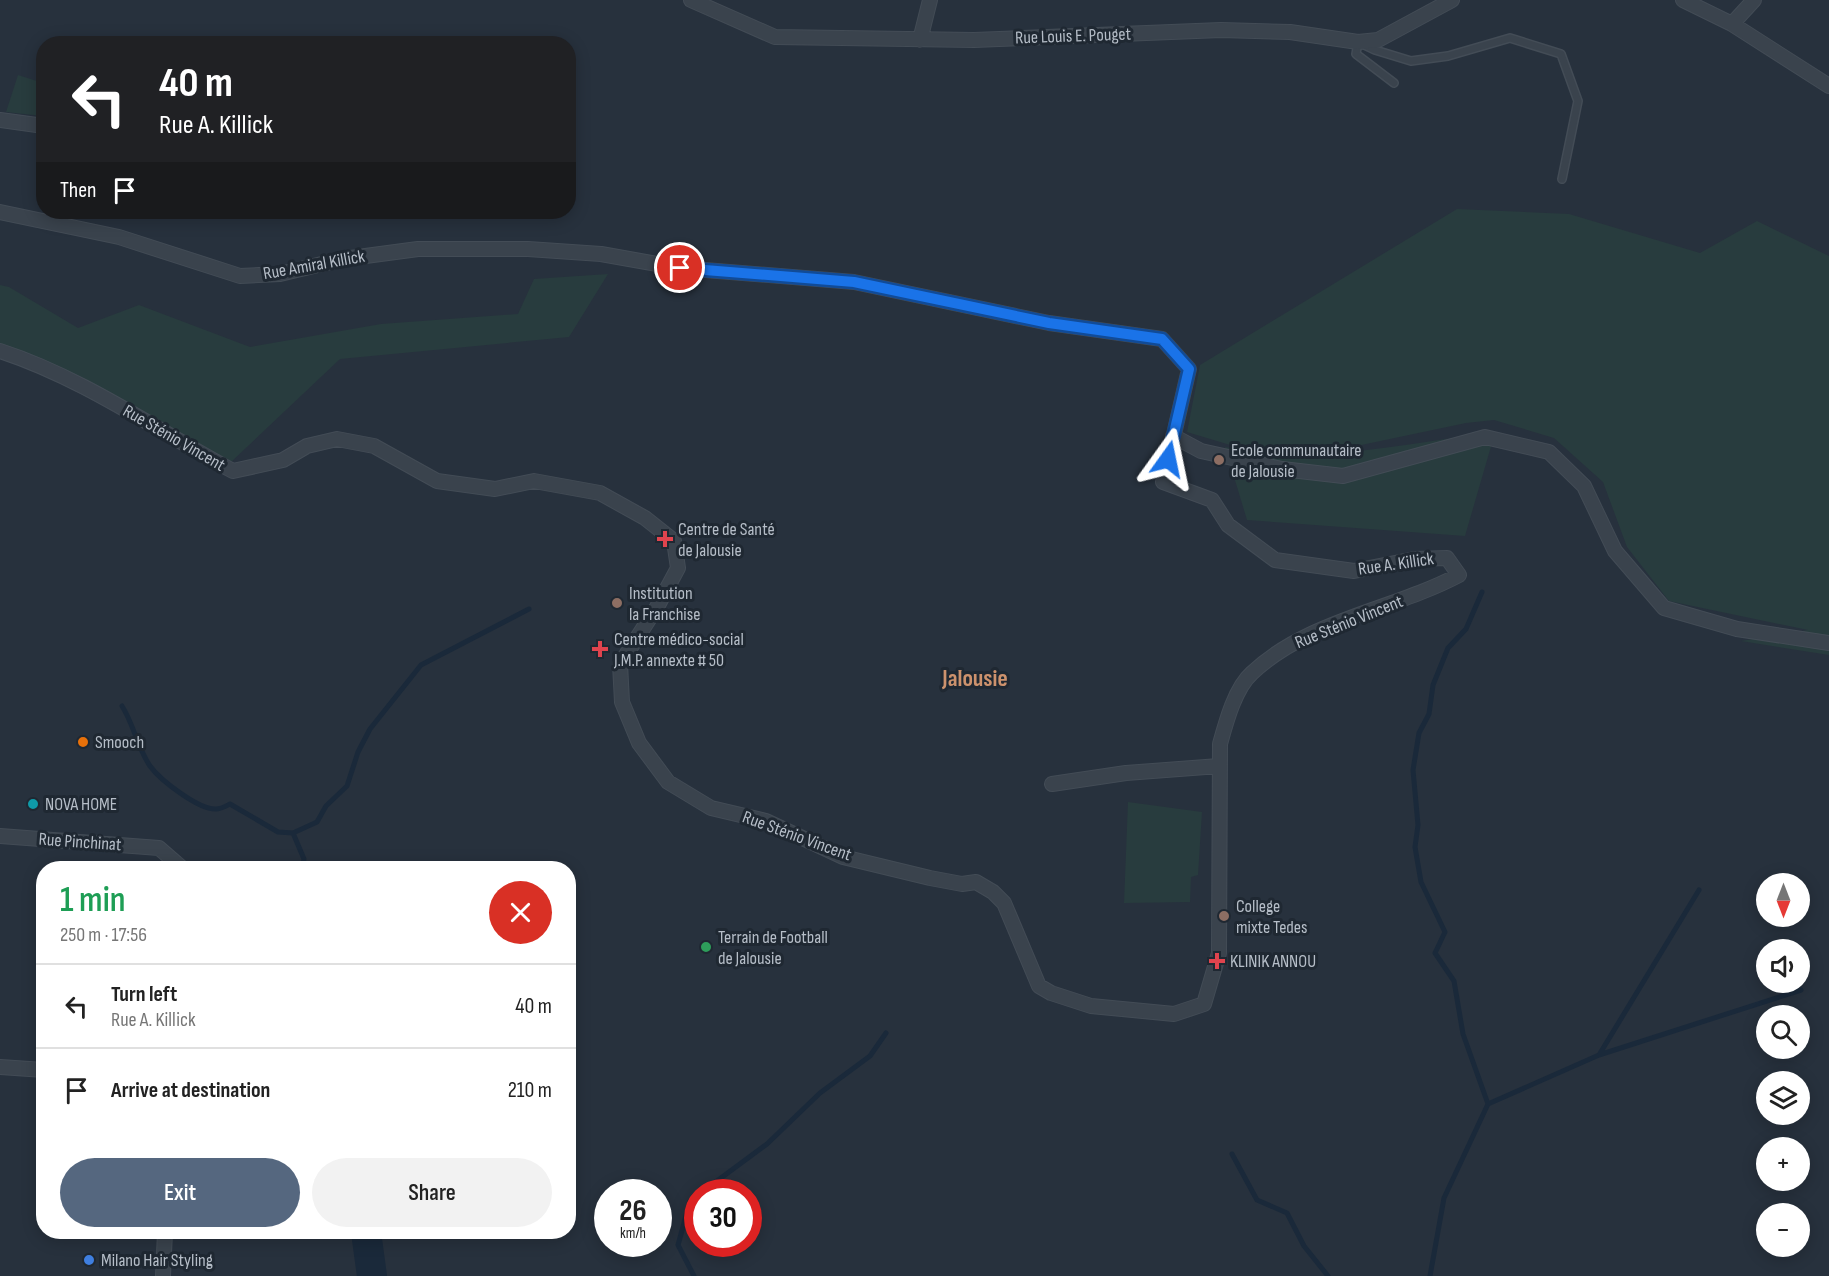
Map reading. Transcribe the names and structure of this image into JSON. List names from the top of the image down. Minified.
{"streets":{"street":["Rue Louis E. Pouget","Rue Amiral Killick","Rue Sténio Vincent","Rue A. Killick","Rue Pinchinat"]},"crossings":[["Rue Amiral Killick","Rue A. Killick"],["Rue Sténio Vincent","Rue A. Killick"]],"districts":["Jalousie"],"places":{"other":["Ecole communautaire de Jalousie","Institution la Franchise","Smooch","NOVA HOME","College mixte Tedes","Terrain de Football de Jalousie","Milano Hair Styling"],"health":["Centre de Santé de Jalousie","Centre médico-social J.M.P. annexte # 50","KLINIK ANNOU"]},"north":"bottom","page":{"turn":["40 m","Rue A. Killick"],"then":"Then","heading":["1 min","250 m · 17:56"],"map_buttons":["+","−"],"list":[{"name":"Turn left","note":"Rue A. Killick","value":"40 m"},{"name":"Arrive at destination","value":"210 m"}],"buttons":["Exit","Share"],"speed":"26 km/h","limit":"30"}}
